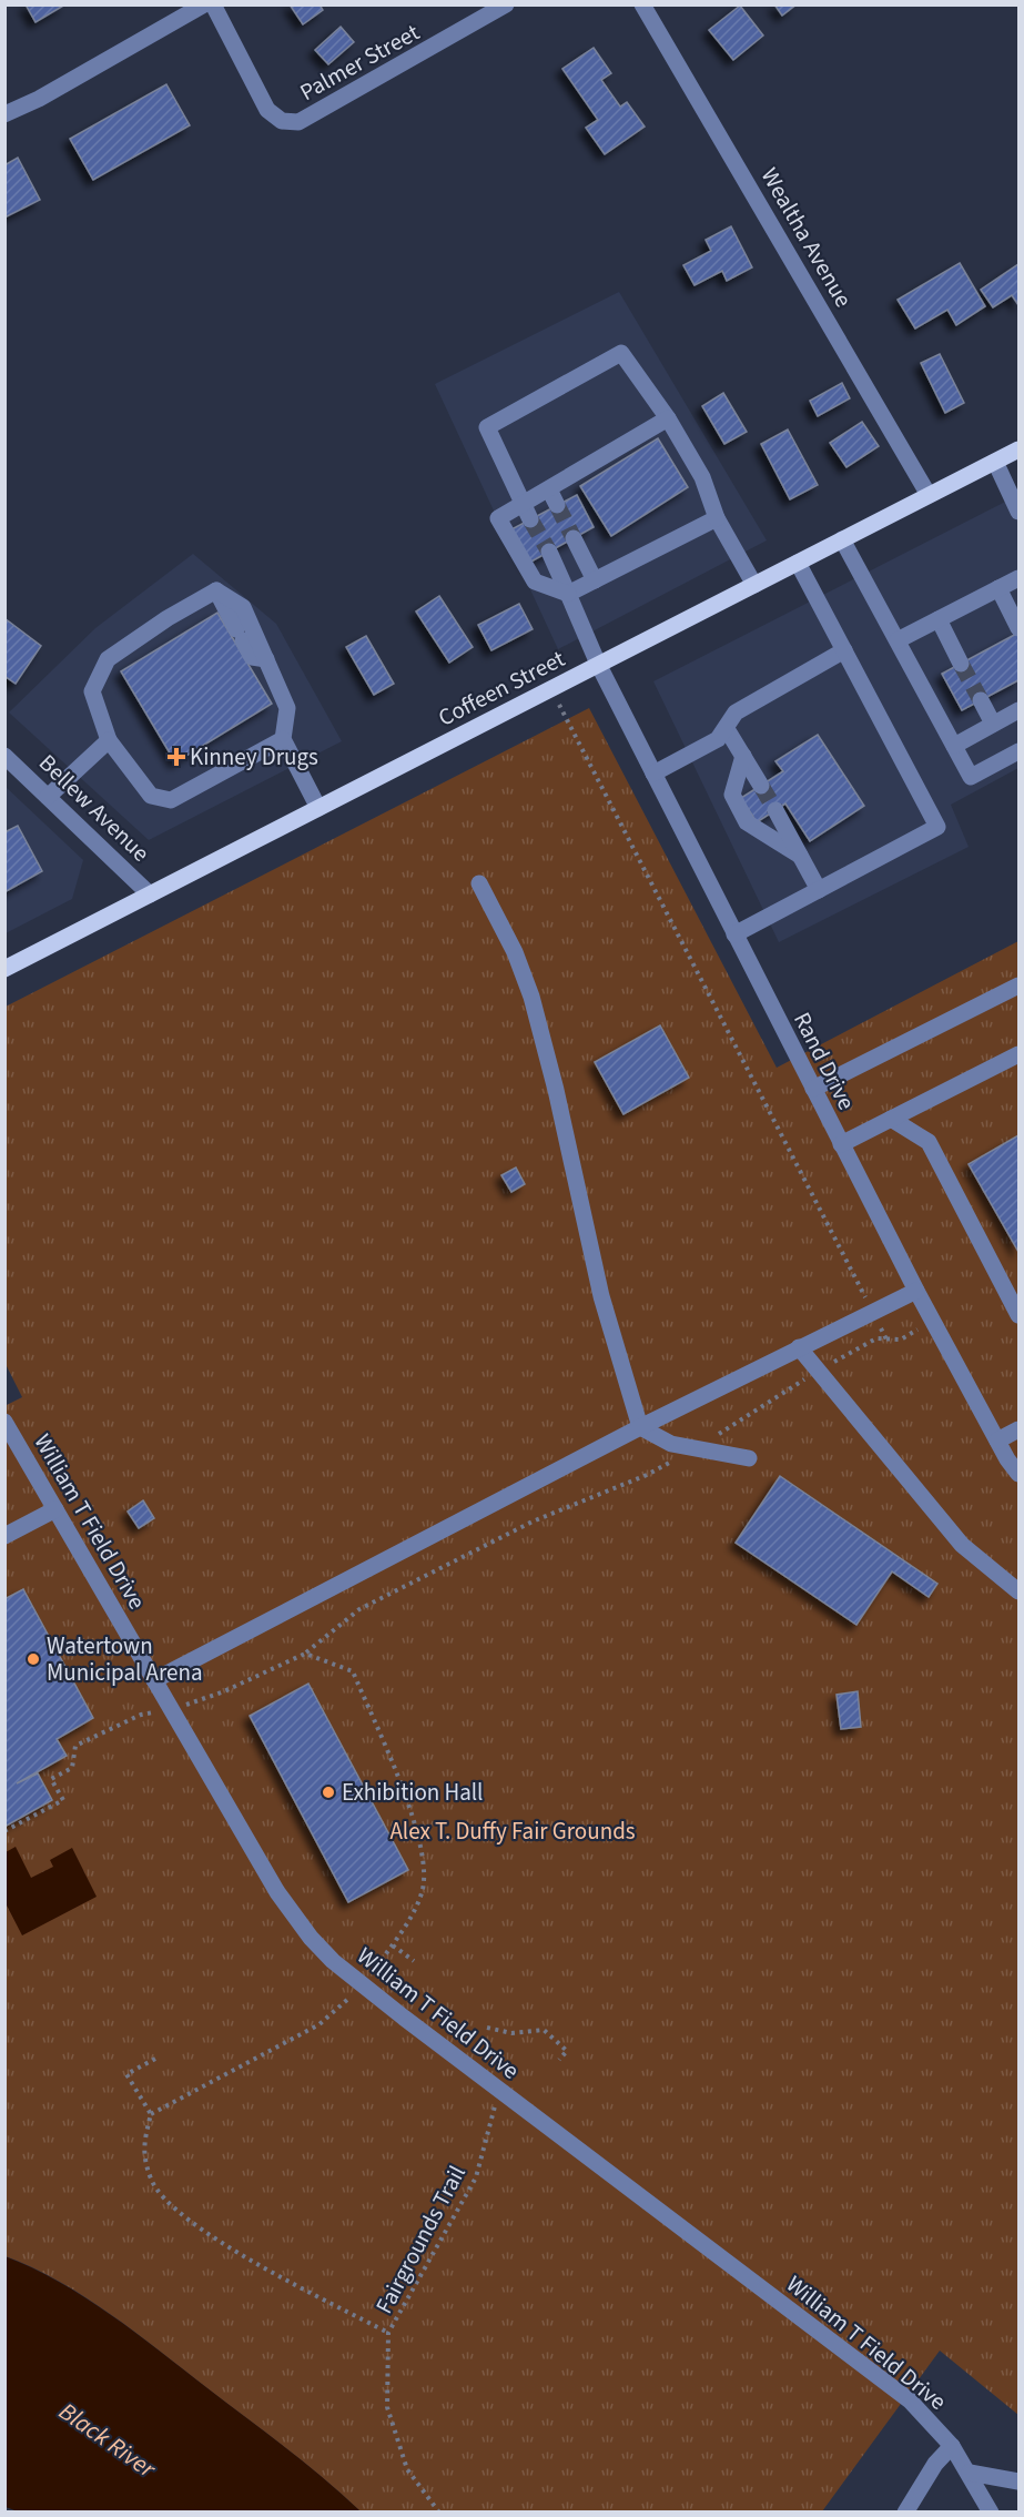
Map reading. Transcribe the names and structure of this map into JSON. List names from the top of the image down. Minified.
{"streets":{"main road":["Coffeen Street"],"street":["Palmer Street","Wealtha Avenue","Bellew Avenue","Rand Drive","William T Field Drive"],"path":["Fairgrounds Trail"]},"crossings":[["Wealtha Avenue","Coffeen Street"],["Coffeen Street","Bellew Avenue"],["Coffeen Street","Rand Drive"],["William T Field Drive","Fairgrounds Trail"]],"water":["Black River"],"parks":["Alex T. Duffy Fair Grounds"],"places":{"health":["Kinney Drugs"],"other":["Watertown Municipal Arena","Exhibition Hall"]}}
